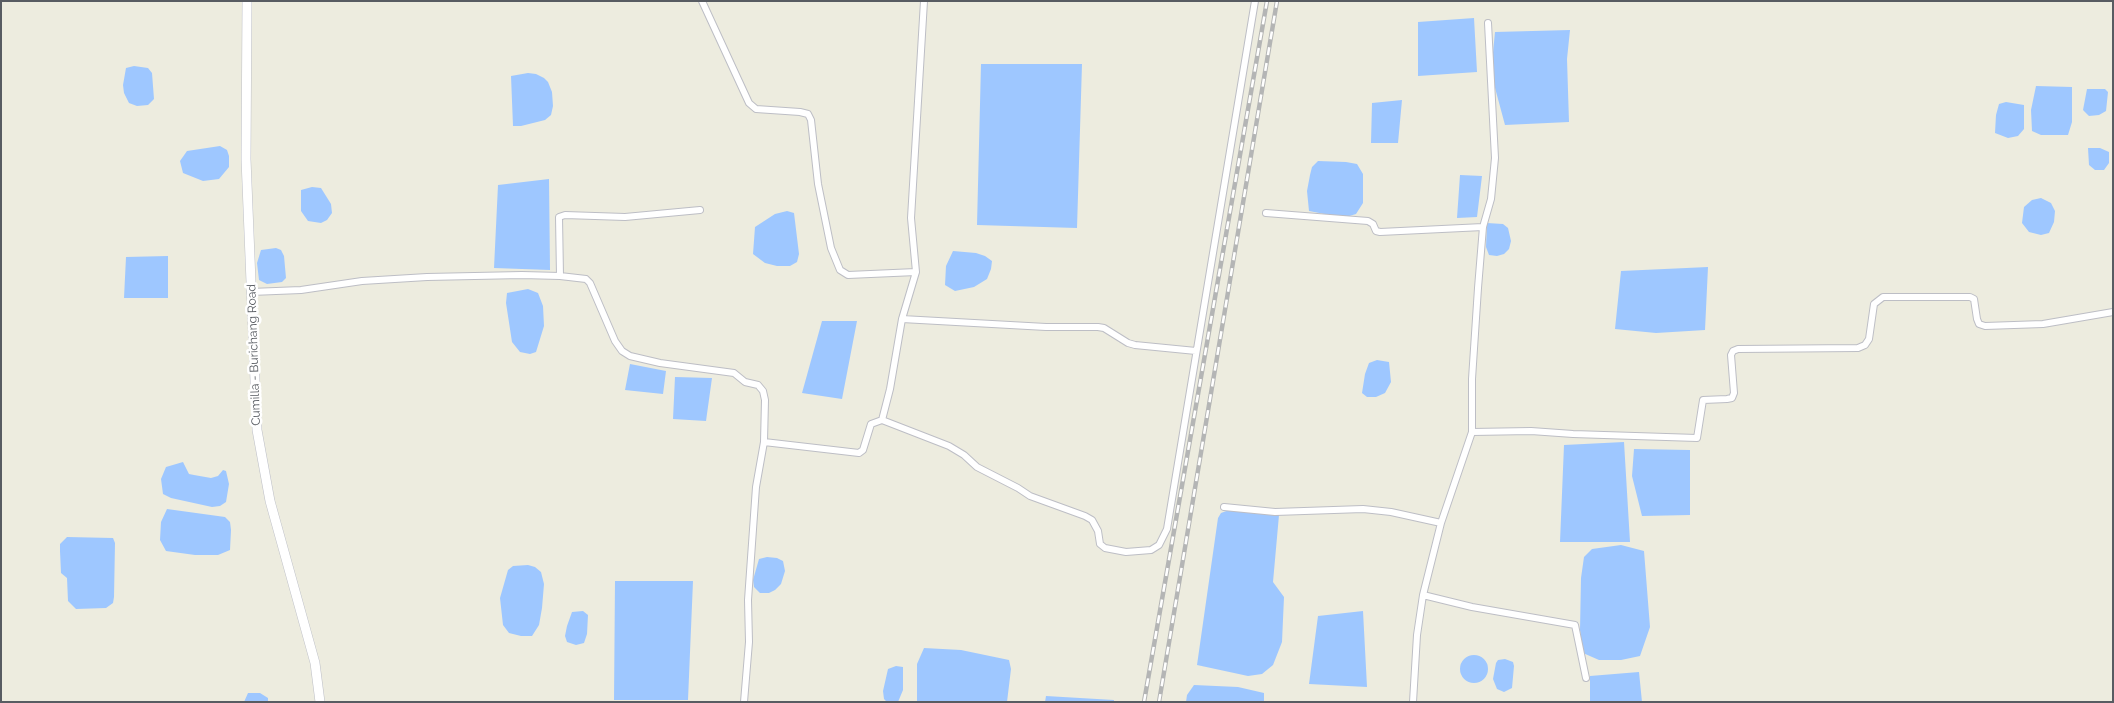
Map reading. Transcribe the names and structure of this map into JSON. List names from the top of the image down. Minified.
{"streets":{"main road":["Cumilla - Burichang Road"]}}
